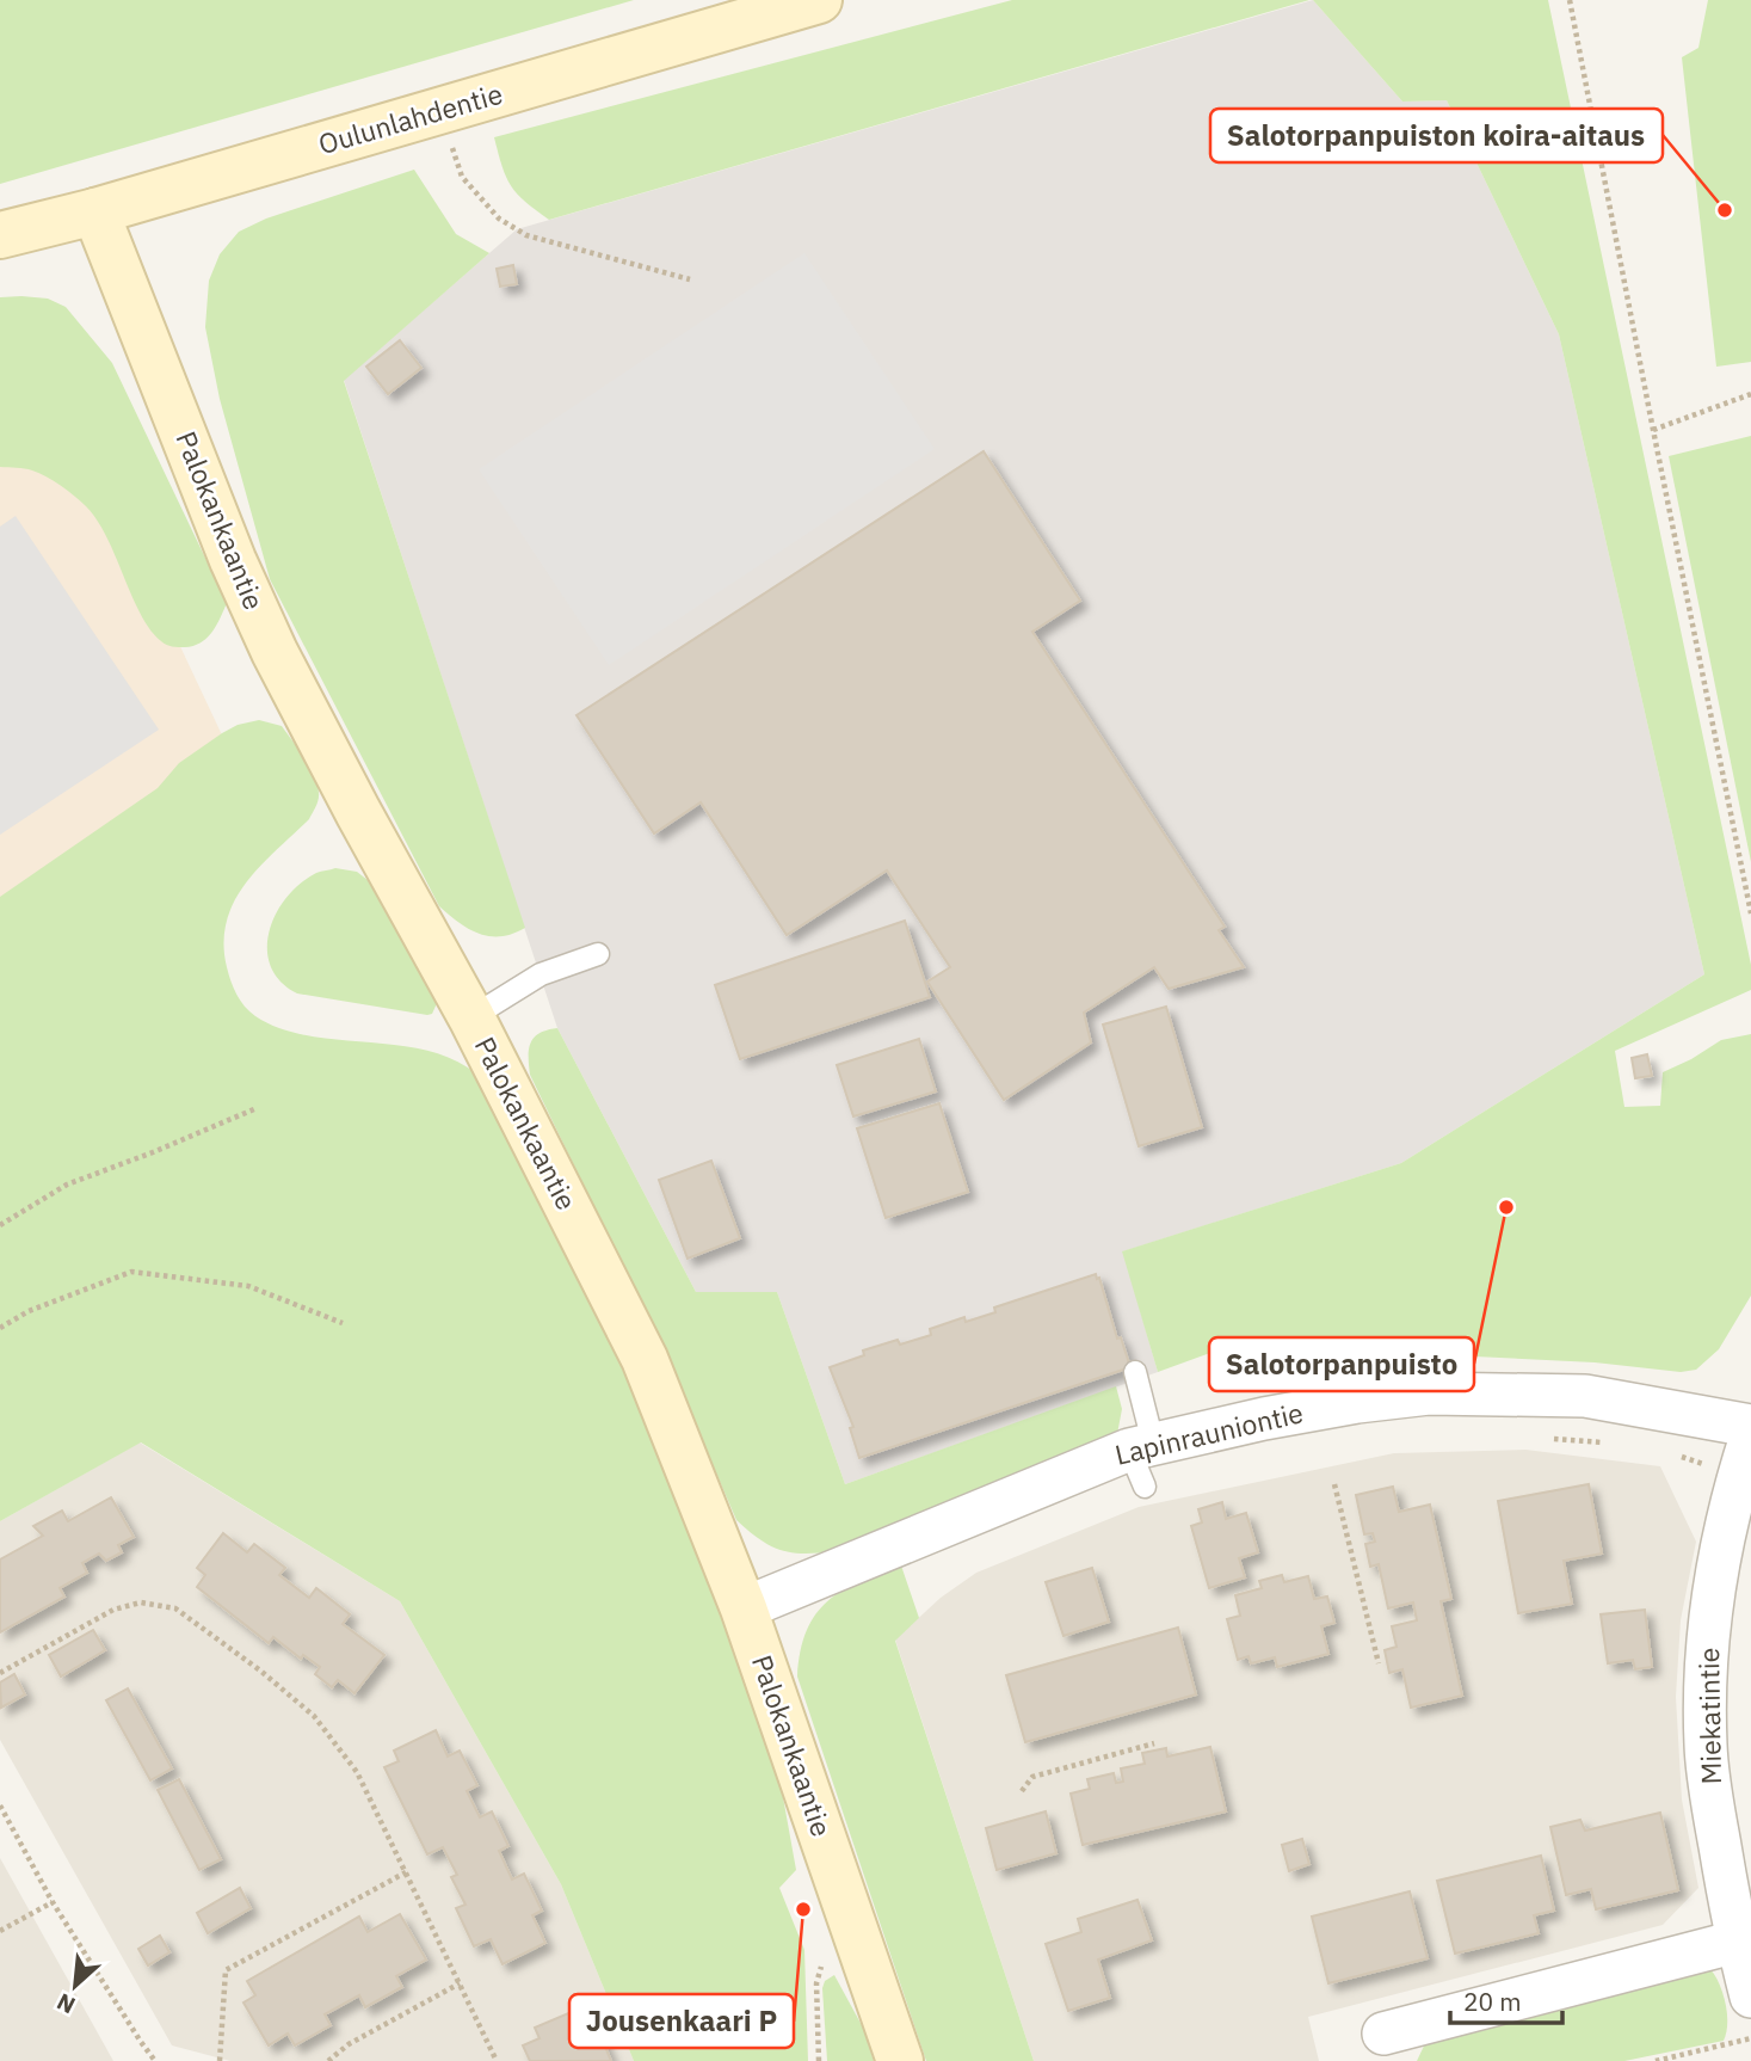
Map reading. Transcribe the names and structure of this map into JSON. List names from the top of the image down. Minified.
{"streets":{"main road":["Oulunlahdentie","Palokankaantie"],"street":["Lapinrauniontie","Miekatintie"]},"crossings":[["Oulunlahdentie","Palokankaantie"],["Palokankaantie","Lapinrauniontie"]],"places":["Salotorpanpuiston koira-aitaus","Salotorpanpuisto","Jousenkaari P"],"scale_bar":"20 m","north":"bottom left"}
